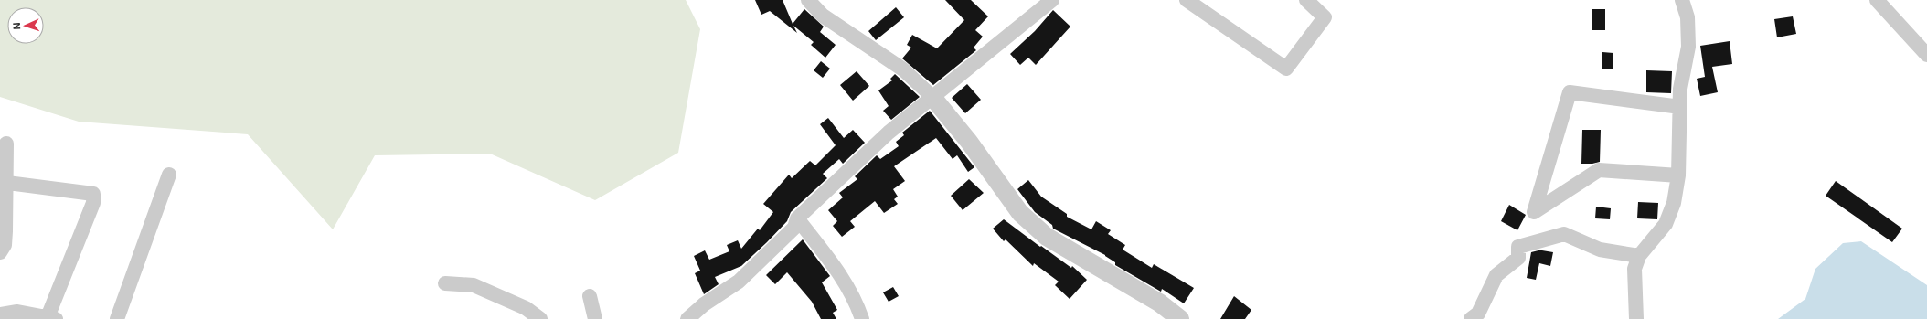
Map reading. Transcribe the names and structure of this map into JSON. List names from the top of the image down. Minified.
{"north":"left"}
